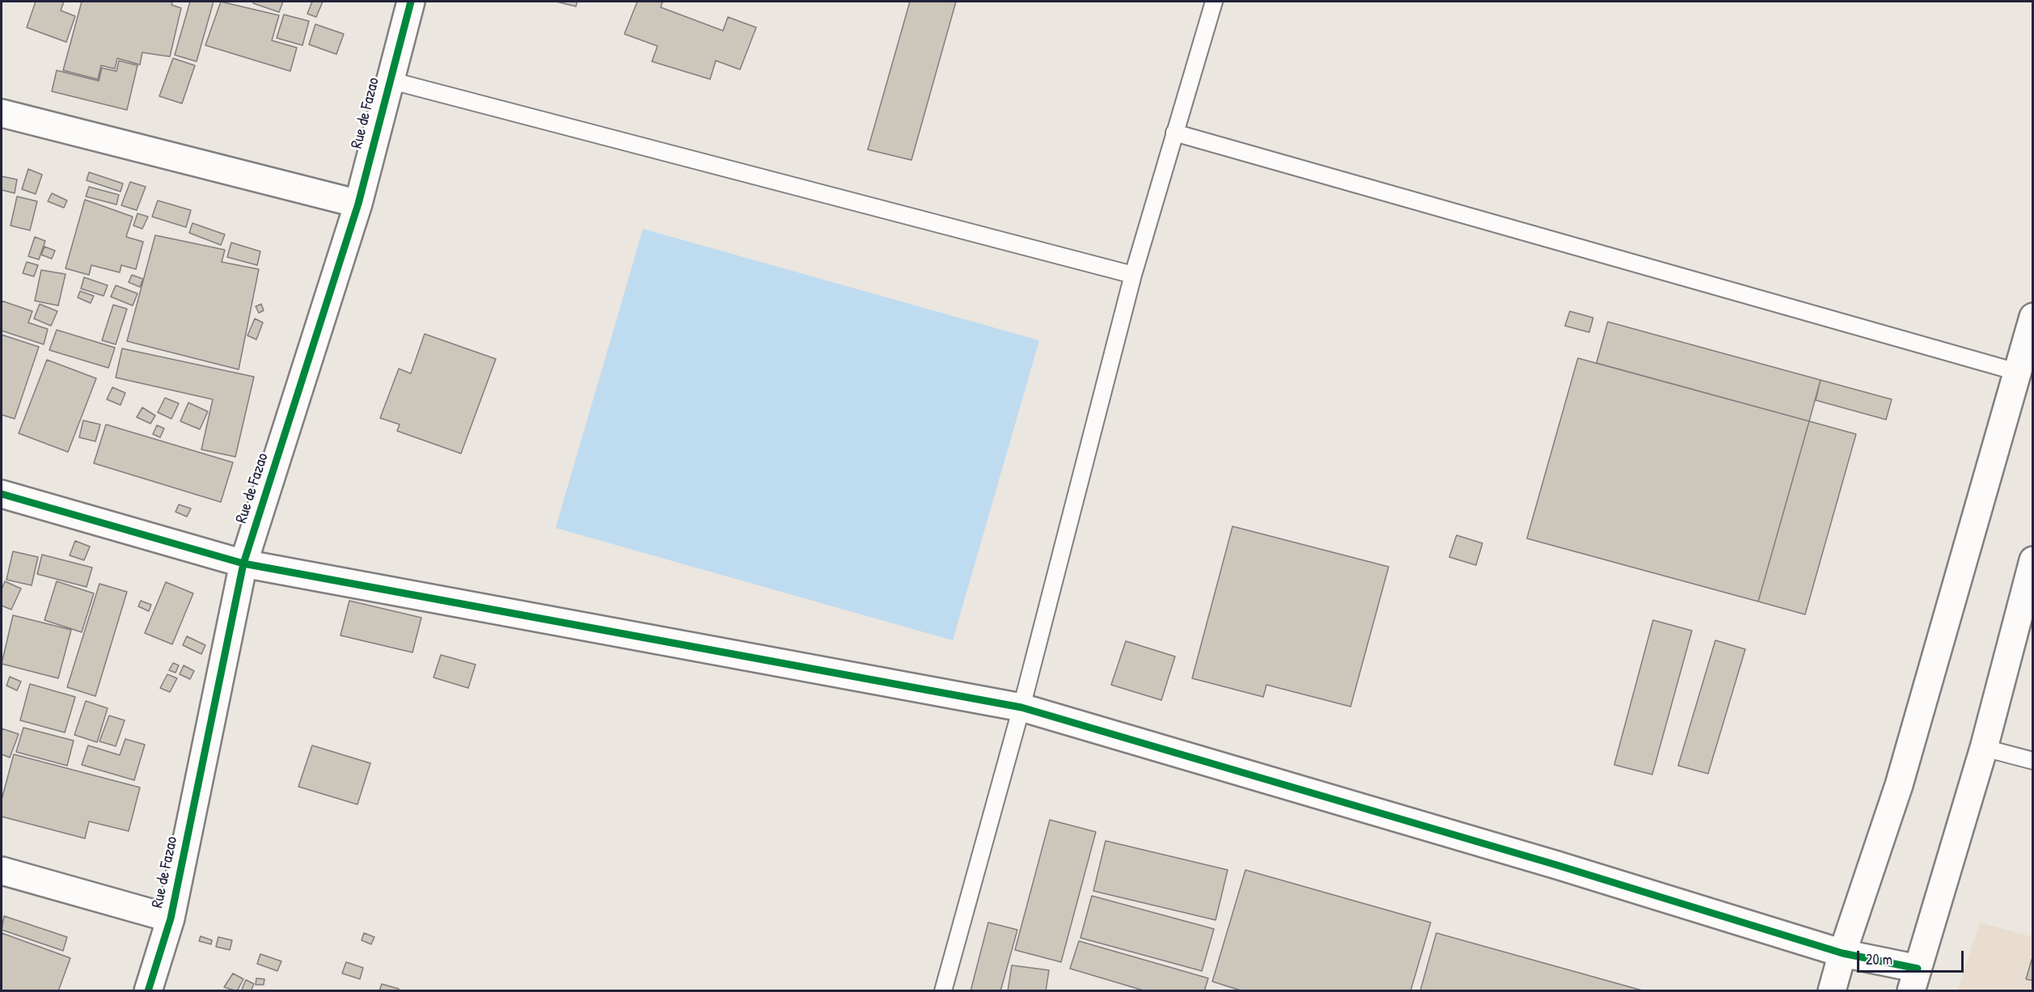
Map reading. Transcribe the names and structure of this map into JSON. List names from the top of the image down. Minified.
{"streets":{"street":["Rue de Fazao"]},"scale_bar":"20 m"}
